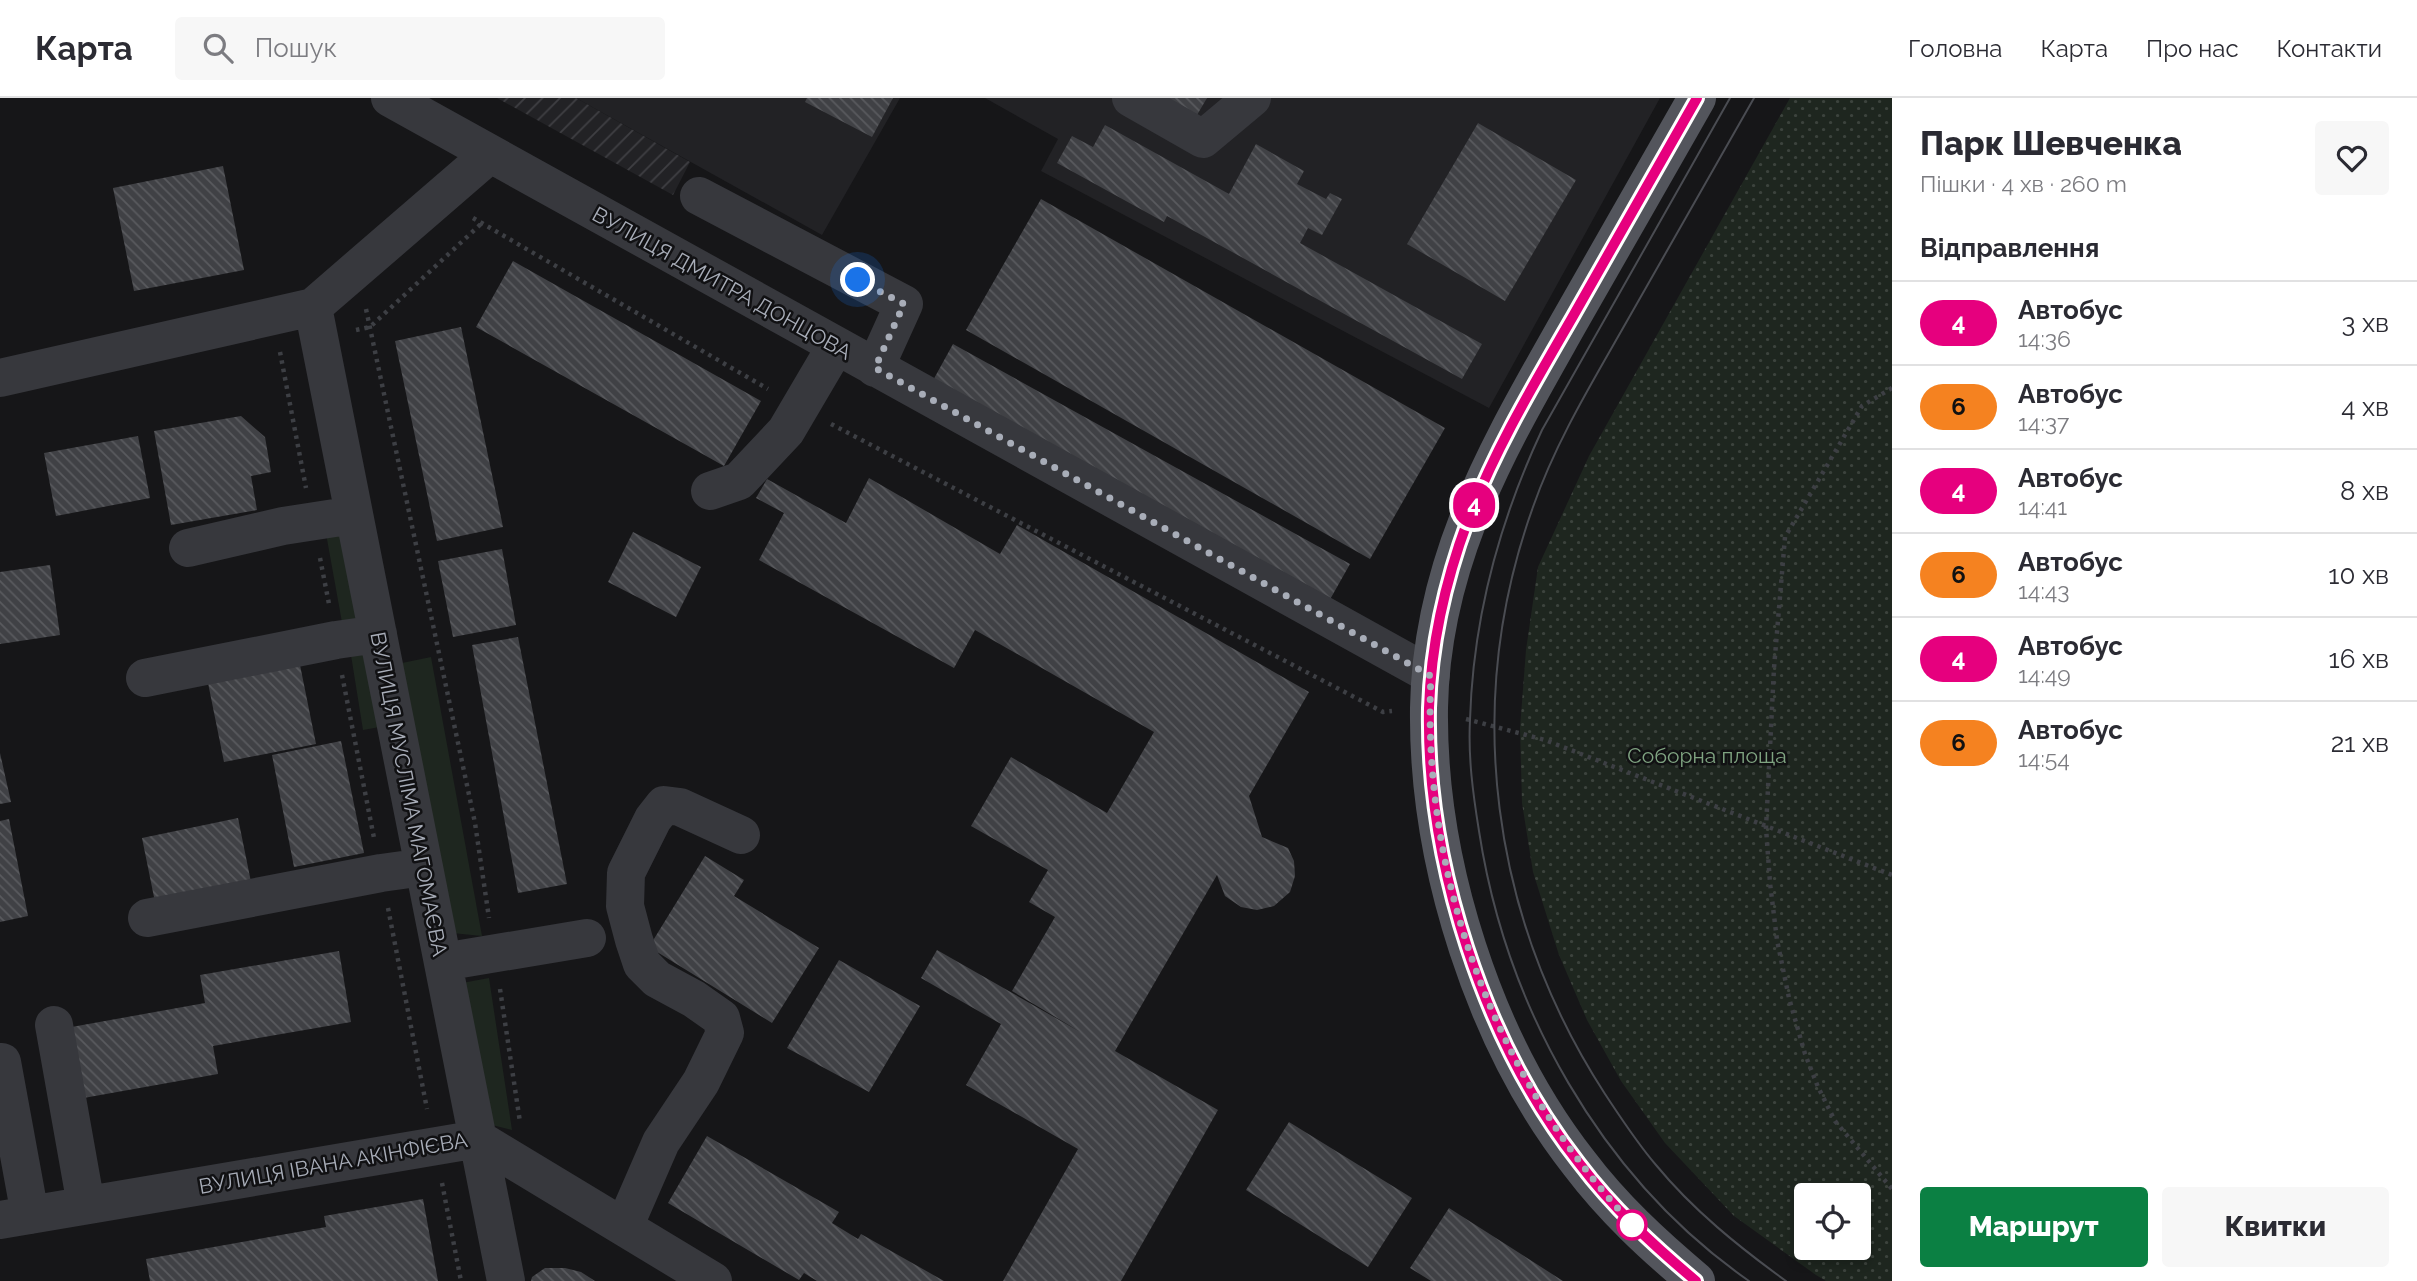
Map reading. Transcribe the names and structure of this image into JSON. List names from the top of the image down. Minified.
{"streets":{"street":["ВУЛИЦЯ ДМИТРА ДОНЦОВА","ВУЛИЦЯ МУСЛІМА МАГОМАЄВА","ВУЛИЦЯ ІВАНА АКІНФІЄВА"]},"crossings":[["ВУЛИЦЯ МУСЛІМА МАГОМАЄВА","ВУЛИЦЯ ІВАНА АКІНФІЄВА"]],"parks":["Соборна площа"],"lines":["bus line 4"],"page":{"header":"Карта","search":"Пошук","nav":["Головна","Карта","Про нас","Контакти"],"on_map":"4","heading":[["Парк Шевченка","Пішки · 4 хв · 260 m"],"Відправлення"],"list":[{"mark":"4","name":"Автобус","note":"14:36","value":"3 хв"},{"mark":"6","name":"Автобус","note":"14:37","value":"4 хв"},{"mark":"4","name":"Автобус","note":"14:41","value":"8 хв"},{"mark":"6","name":"Автобус","note":"14:43","value":"10 хв"},{"mark":"4","name":"Автобус","note":"14:49","value":"16 хв"},{"mark":"6","name":"Автобус","note":"14:54","value":"21 хв"}],"buttons":["Маршрут","Квитки"]}}
